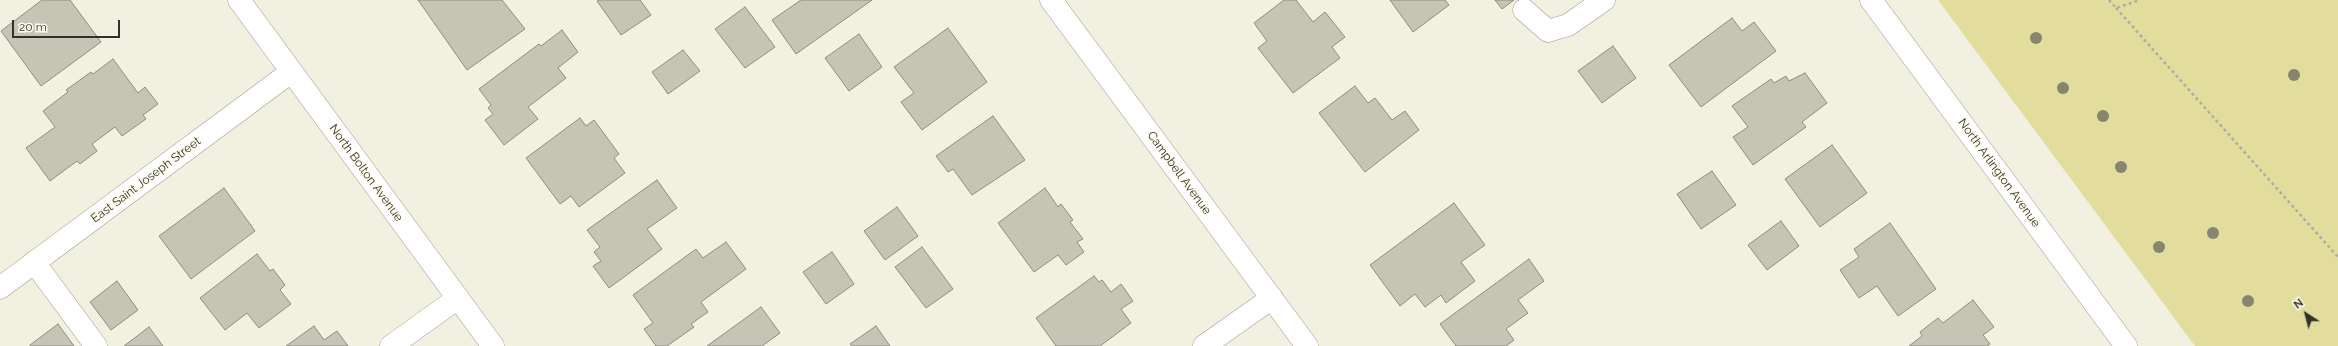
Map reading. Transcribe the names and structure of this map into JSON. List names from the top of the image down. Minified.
{"streets":{"street":["North Bolton Avenue","Campbell Avenue","North Arlington Avenue","East Saint Joseph Street"]},"crossings":[["North Bolton Avenue","East Saint Joseph Street"]],"scale_bar":"20 m","north":"top left"}
